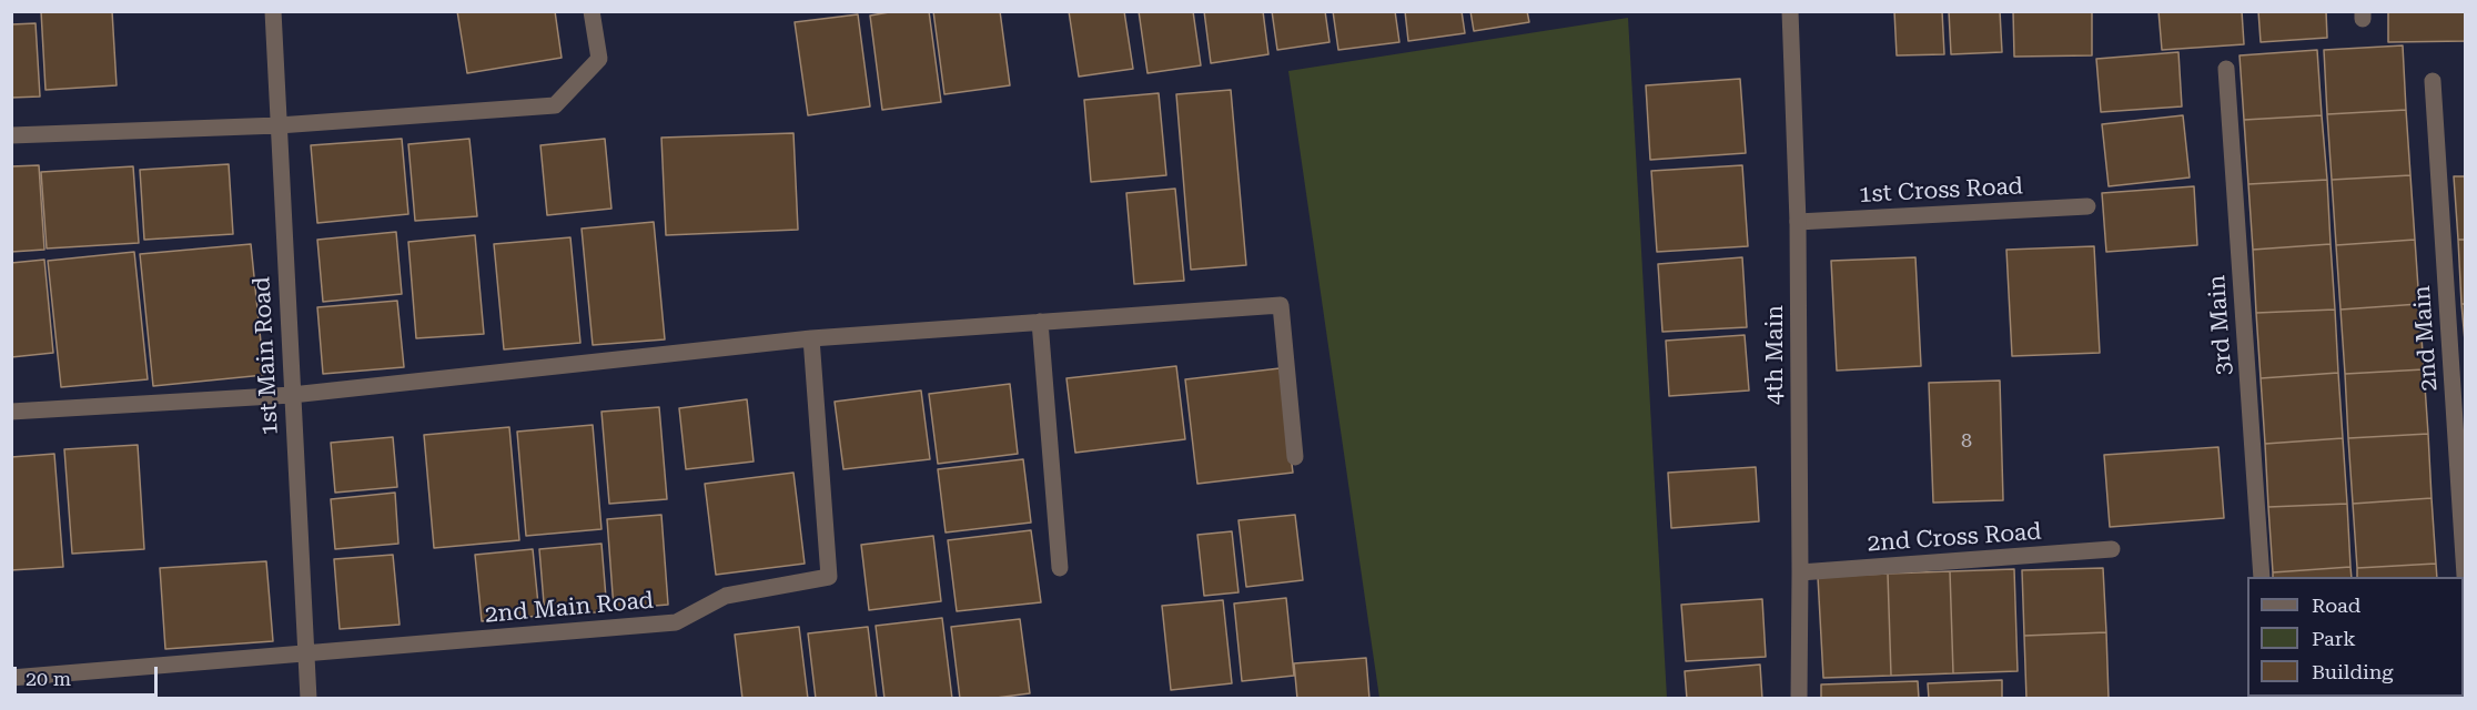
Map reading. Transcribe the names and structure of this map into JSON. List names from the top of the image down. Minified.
{"streets":{"street":["1st Cross Road","3rd Main","2nd Main","4th Main","1st Main Road","2nd Cross Road","2nd Main Road"]},"crossings":[["1st Cross Road","4th Main"],["4th Main","2nd Cross Road"],["1st Main Road","2nd Main Road"]],"house_numbers":["8"],"legend":["Road","Park","Building"],"scale_bar":"20 m"}
